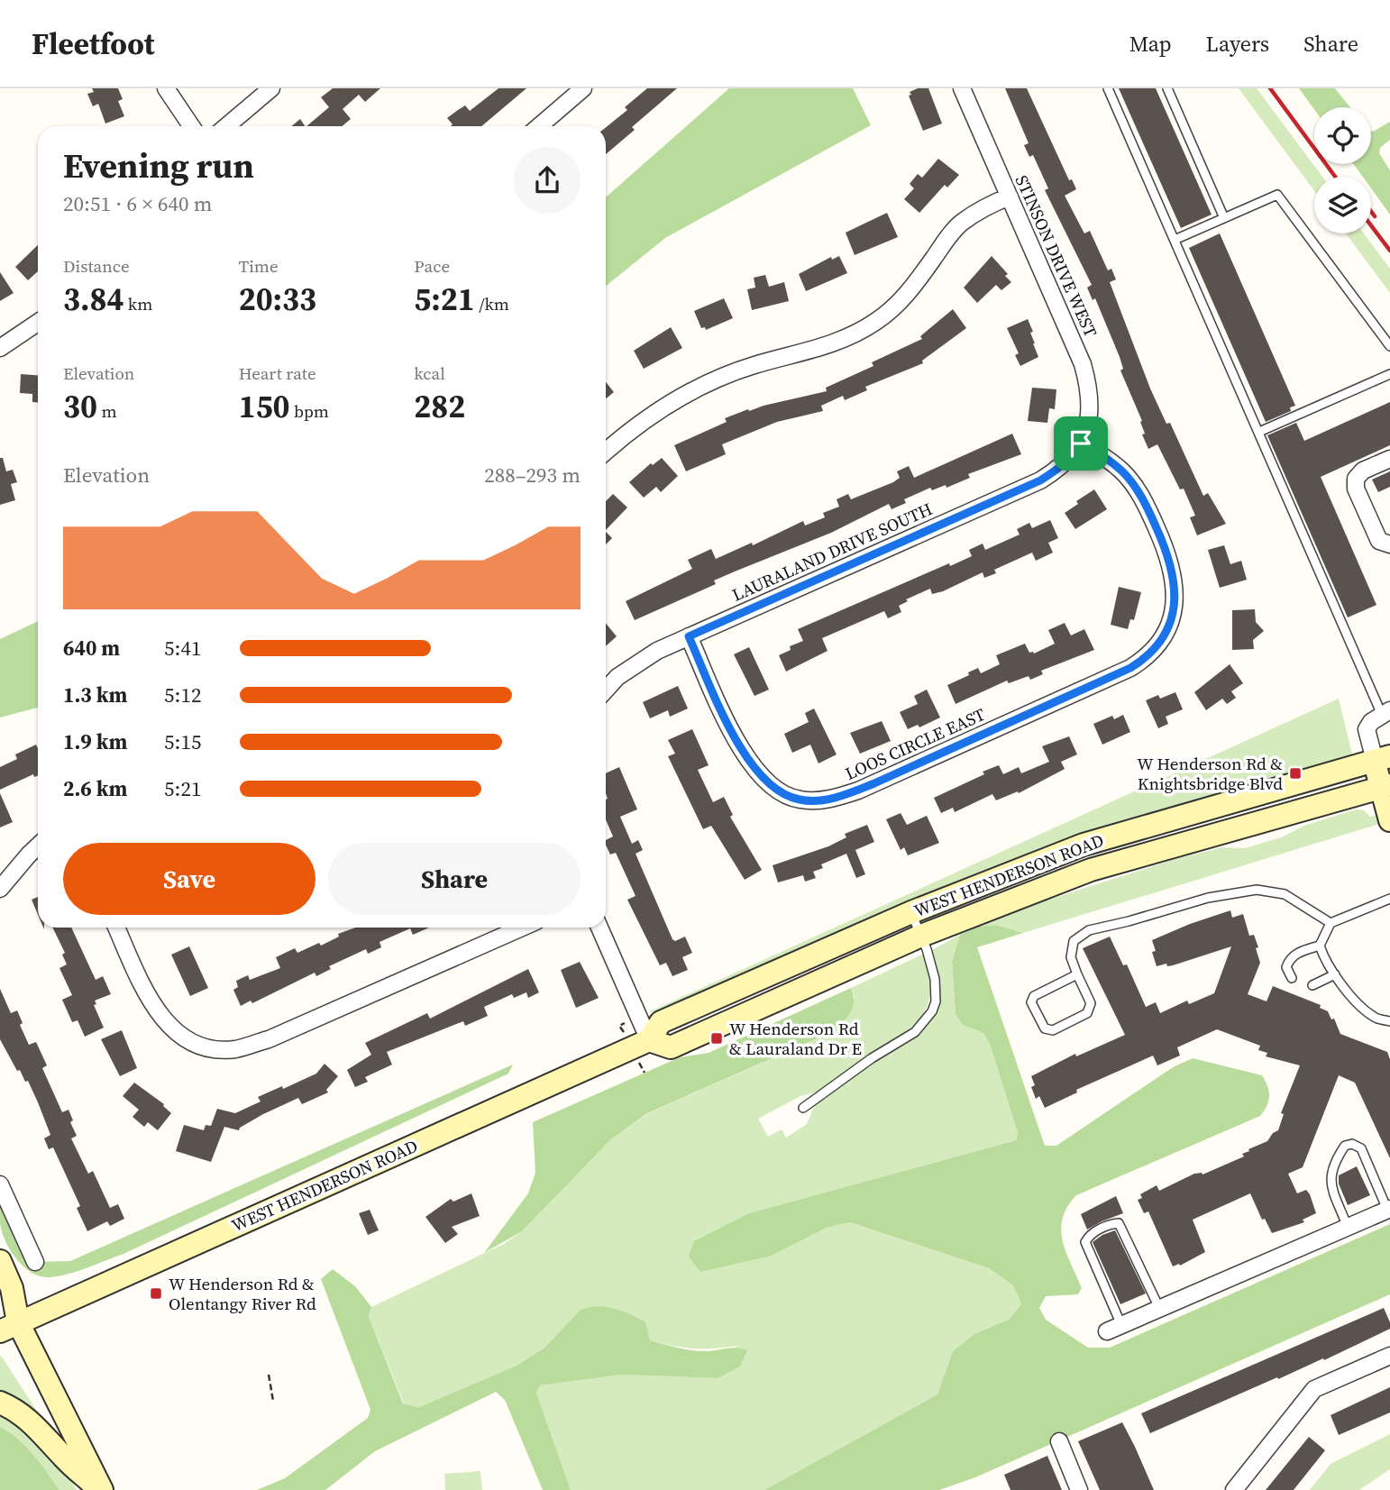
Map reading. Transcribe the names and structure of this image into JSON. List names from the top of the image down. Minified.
{"streets":{"main road":["WEST HENDERSON ROAD"],"street":["STINSON DRIVE WEST","LAURALAND DRIVE SOUTH","LOOS CIRCLE EAST"]},"crossings":[["STINSON DRIVE WEST","LAURALAND DRIVE SOUTH"],["STINSON DRIVE WEST","LOOS CIRCLE EAST"],["LAURALAND DRIVE SOUTH","LOOS CIRCLE EAST"]],"places":{"transit":["W Henderson Rd & Knightsbridge Blvd","W Henderson Rd & Lauraland Dr E","W Henderson Rd & Olentangy River Rd"]},"page":{"header":"Fleetfoot","nav":["Map","Layers","Share"],"heading":["Evening run","20:51 · 6 × 640 m"],"stats":[["Distance","3.84 km"],["Time","20:33"],["Pace","5:21 /km"],["Elevation","30 m"],["Heart rate","150 bpm"],["kcal","282"]],"chart":["Elevation","288–293 m"],"list":[{"name":"640 m","note":"5:41"},{"name":"1.3 km","note":"5:12"},{"name":"1.9 km","note":"5:15"},{"name":"2.6 km","note":"5:21"}],"buttons":["Save","Share"]}}
